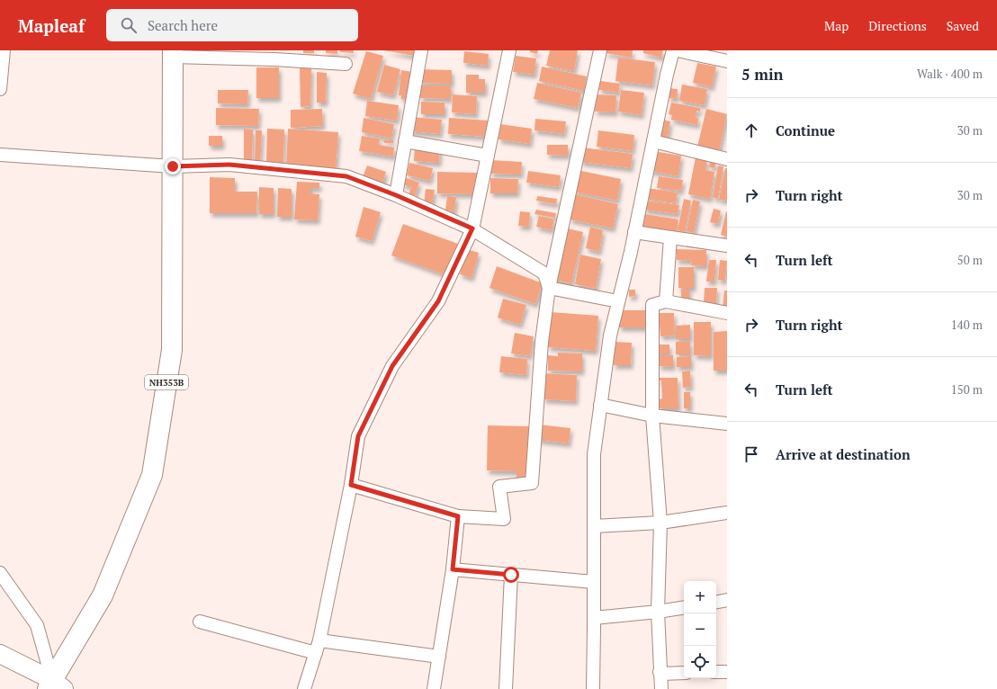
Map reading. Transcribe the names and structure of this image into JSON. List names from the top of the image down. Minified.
{"streets":{"highway":["NH353B"]},"page":{"header":"Mapleaf","search":"Search here","nav":["Map","Directions","Saved"],"heading":["5 min","Walk · 400 m"],"list":[["Continue","30 m"],["Turn right","30 m"],["Turn left","50 m"],["Turn right","140 m"],["Turn left","150 m"],"Arrive at destination"],"map_buttons":["+","−"]}}
